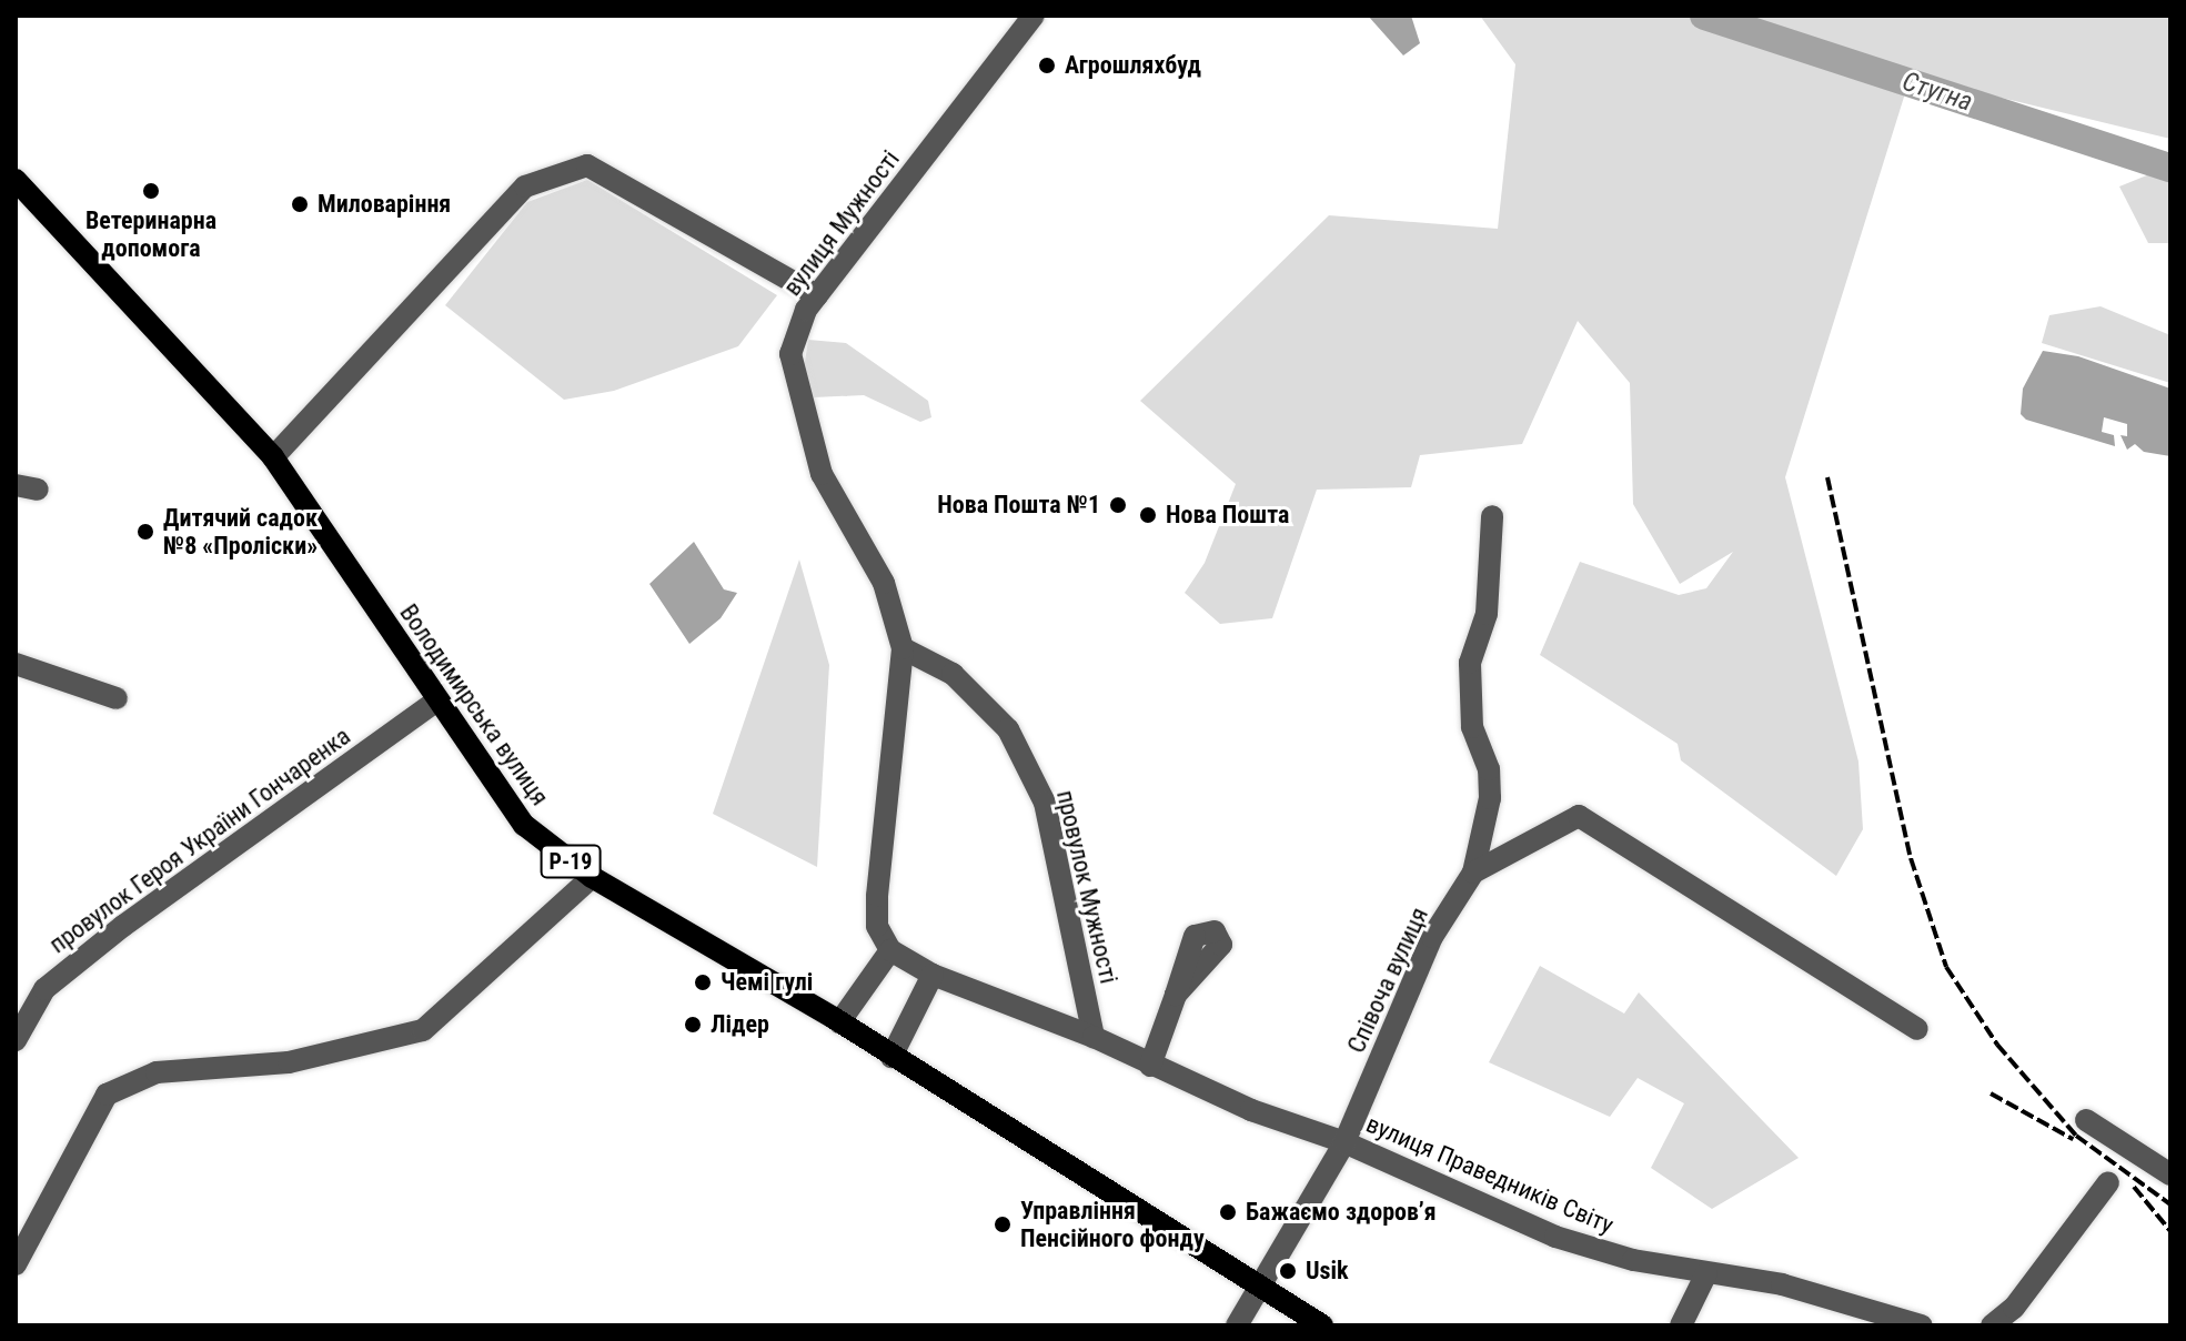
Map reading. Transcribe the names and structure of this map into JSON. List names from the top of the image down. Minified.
{"streets":{"main road":["Володимирська вулиця","Р-19"],"street":["вулиця Мужності","провулок Героя України Гончаренка","провулок Мужності","Співоча вулиця","вулиця Праведників Світу"]},"crossings":[["вулиця Мужності","провулок Мужності"],["вулиця Мужності","вулиця Праведників Світу"],["Володимирська вулиця","провулок Героя України Гончаренка"],["Володимирська вулиця","Співоча вулиця"],["провулок Мужності","вулиця Праведників Світу"],["Співоча вулиця","вулиця Праведників Світу"]],"water":["Стугна"],"places":["Агрошляхбуд","Ветеринарна допомога","Миловаріння","Нова Пошта №1","Нова Пошта","Дитячий садок №8 «Проліски»","Чемі гулі","Лідер","Бажаємо здоровʼя","Управління Пенсійного фонду","Usik"]}
